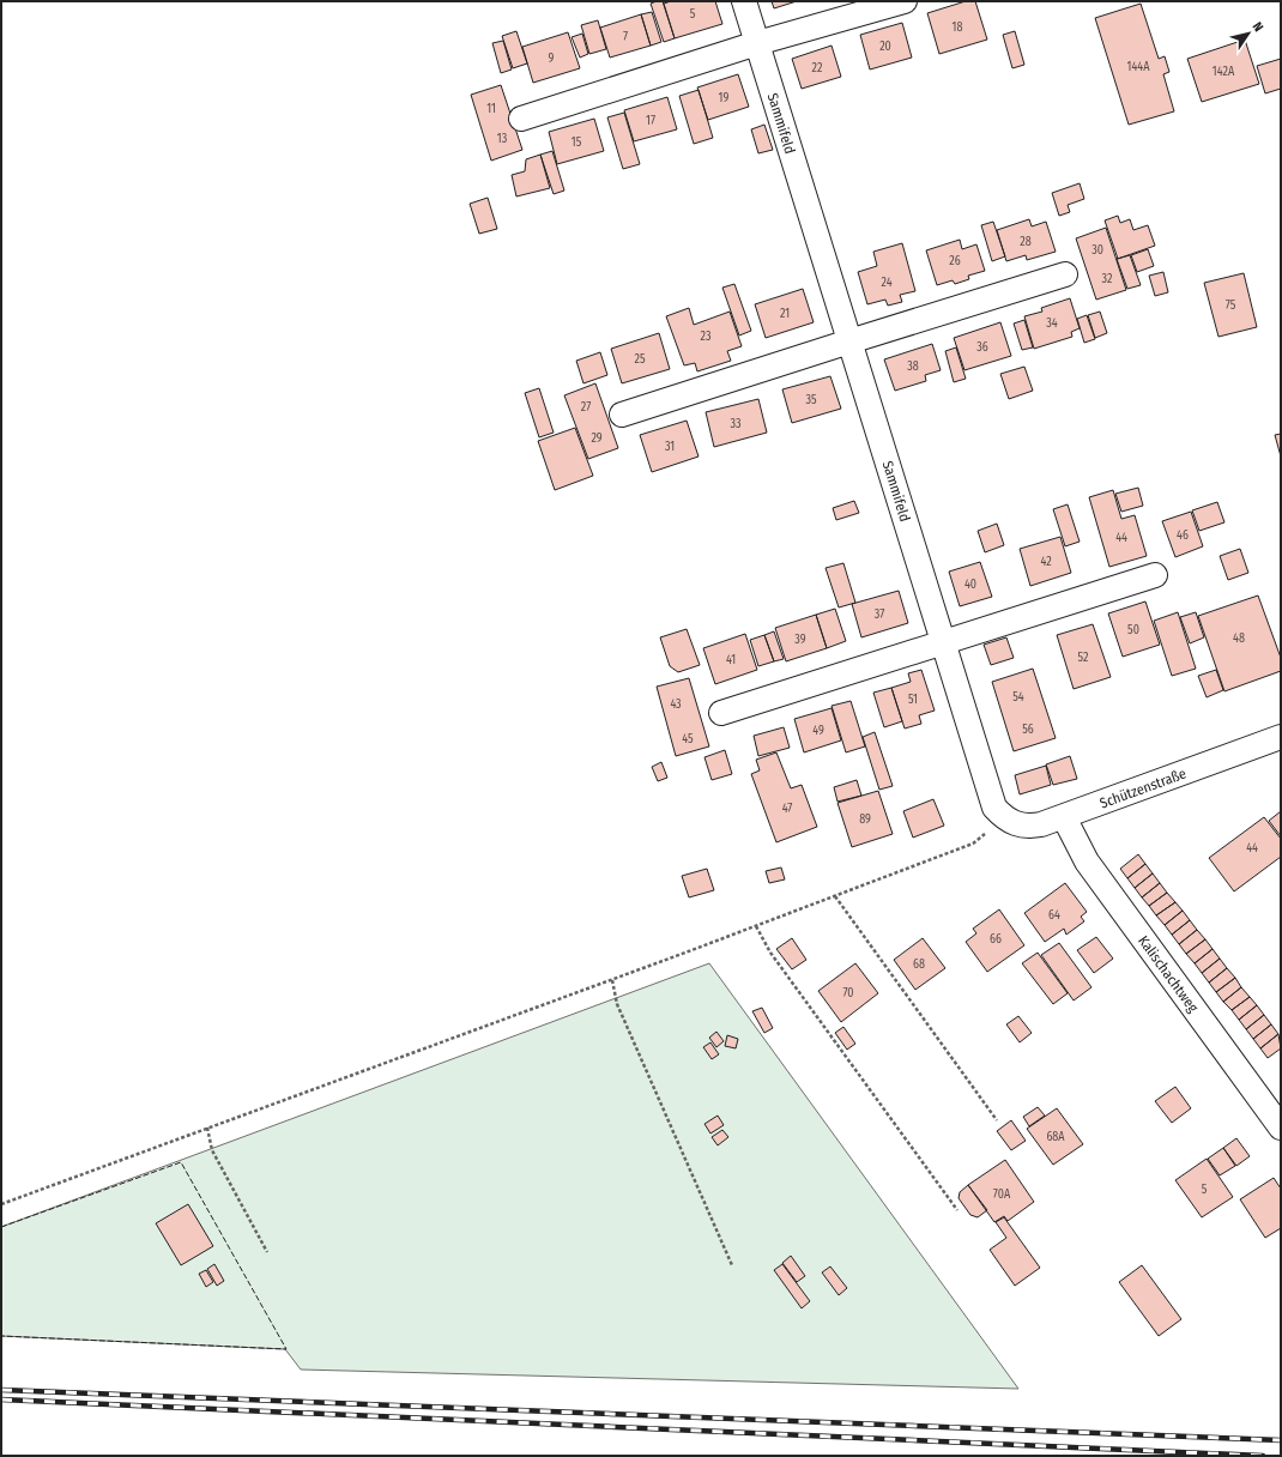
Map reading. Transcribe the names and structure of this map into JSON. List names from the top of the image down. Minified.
{"streets":{"street":["Sammifeld","Schützenstraße","Kalischachtweg"]},"crossings":[["Sammifeld","Schützenstraße"],["Schützenstraße","Kalischachtweg"]],"house_numbers":["5","18","7","20","9","144A","22","142A","19","11","17","13","15","28","30","26","32","24","75","21","34","23","36","25","38","35","27","33","29","31","46","44","42","40","37","50","48","39","52","41","54","51","43","56","49","45","47","89","44","64","66","68","70","68A","5","70A"],"north":"top right"}
